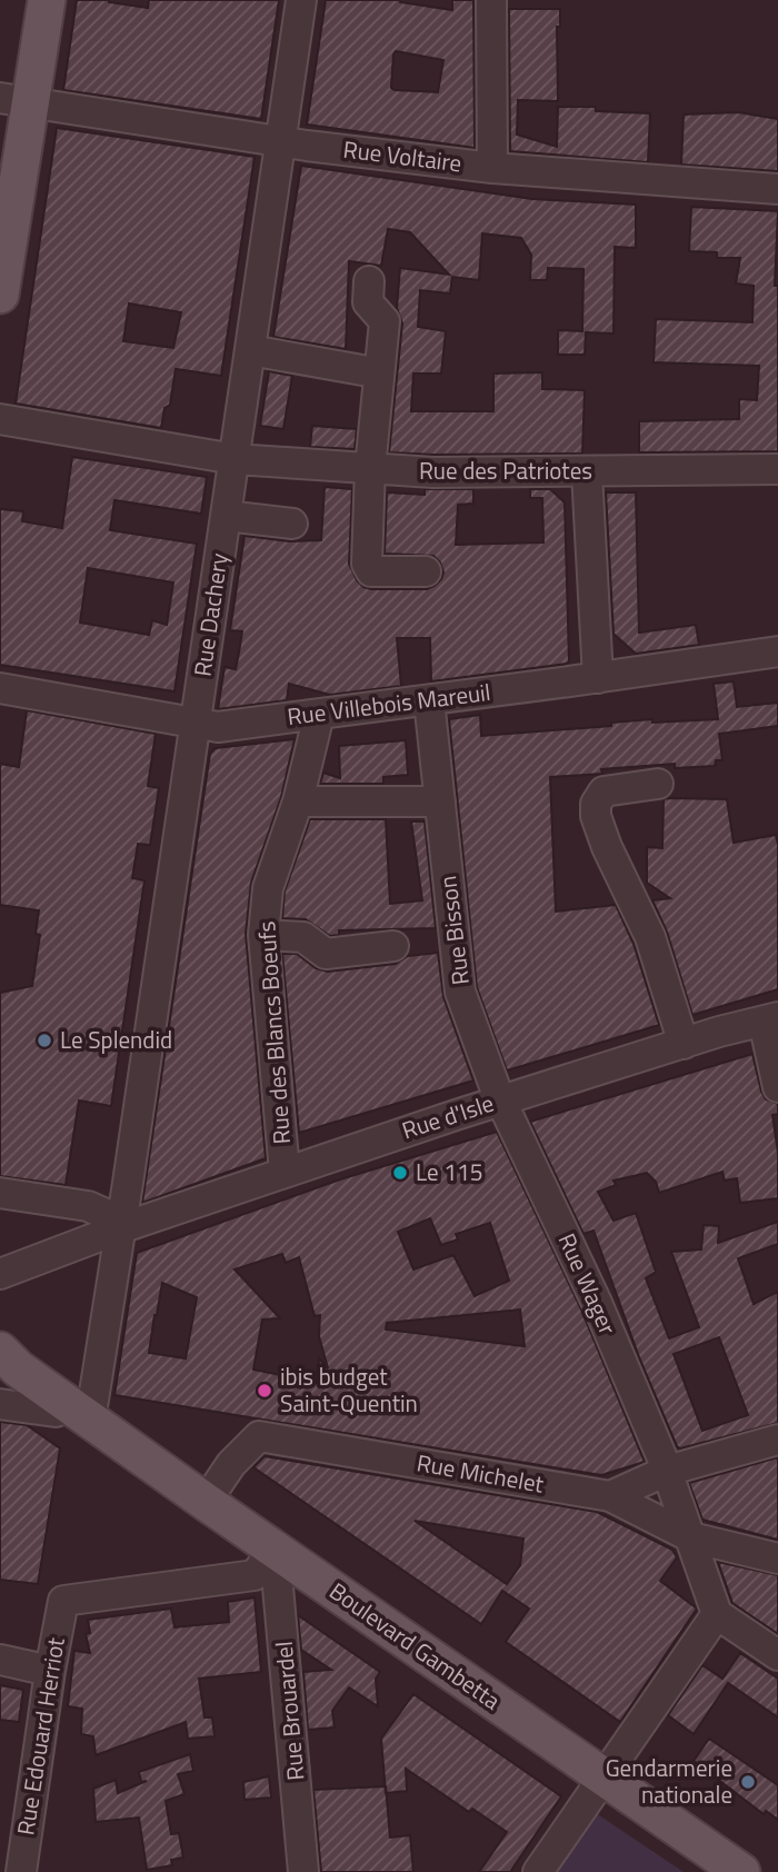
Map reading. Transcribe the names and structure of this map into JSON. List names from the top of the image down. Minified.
{"streets":{"main road":["Boulevard Gambetta"],"street":["Rue Voltaire","Rue des Patriotes","Rue Dachery","Rue Villebois Mareuil","Rue Bisson","Rue des Blancs Boeufs","Rue d'Isle","Rue Wager","Rue Michelet","Rue Brouardel","Rue Edouard Herriot"]},"crossings":[["Rue Voltaire","Rue Dachery"],["Rue des Patriotes","Rue Dachery"],["Rue Dachery","Rue Villebois Mareuil"],["Rue Dachery","Rue d'Isle"],["Rue Dachery","Boulevard Gambetta"],["Rue Villebois Mareuil","Rue Bisson"],["Rue Villebois Mareuil","Rue des Blancs Boeufs"],["Rue Bisson","Rue d'Isle"],["Rue Bisson","Rue Wager"],["Rue des Blancs Boeufs","Rue d'Isle"],["Rue d'Isle","Rue Wager"],["Rue Michelet","Boulevard Gambetta"],["Boulevard Gambetta","Rue Brouardel"],["Boulevard Gambetta","Rue Edouard Herriot"],["Rue Brouardel","Rue Edouard Herriot"]],"places":["Le Splendid","Le 115","ibis budget Saint-Quentin","Gendarmerie nationale"]}
